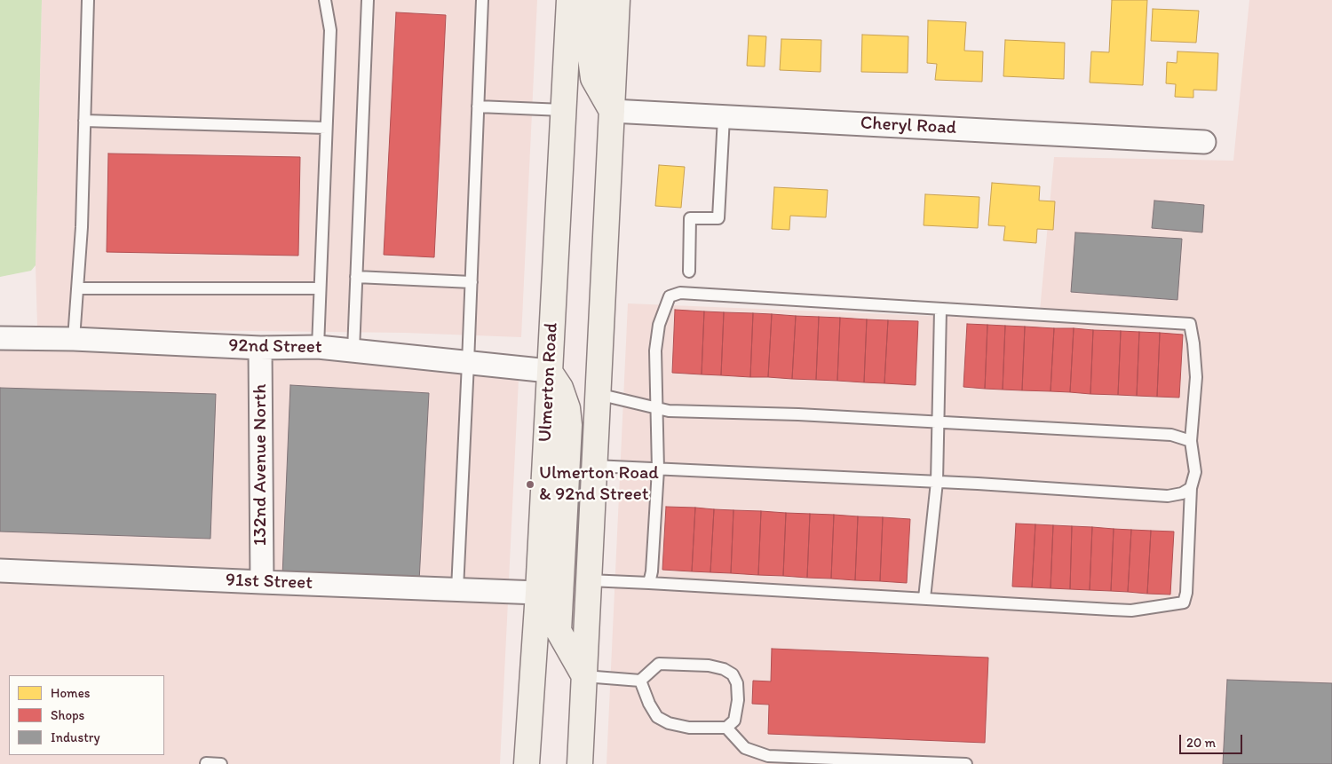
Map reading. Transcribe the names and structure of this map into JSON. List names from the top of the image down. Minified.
{"streets":{"main road":["Ulmerton Road"],"street":["Cheryl Road","92nd Street","132nd Avenue North","91st Street"]},"crossings":[["92nd Street","Ulmerton Road"],["92nd Street","132nd Avenue North"],["Ulmerton Road","91st Street"],["132nd Avenue North","91st Street"]],"places":["Ulmerton Road & 92nd Street"],"legend":["Homes","Shops","Industry"],"scale_bar":"20 m"}
